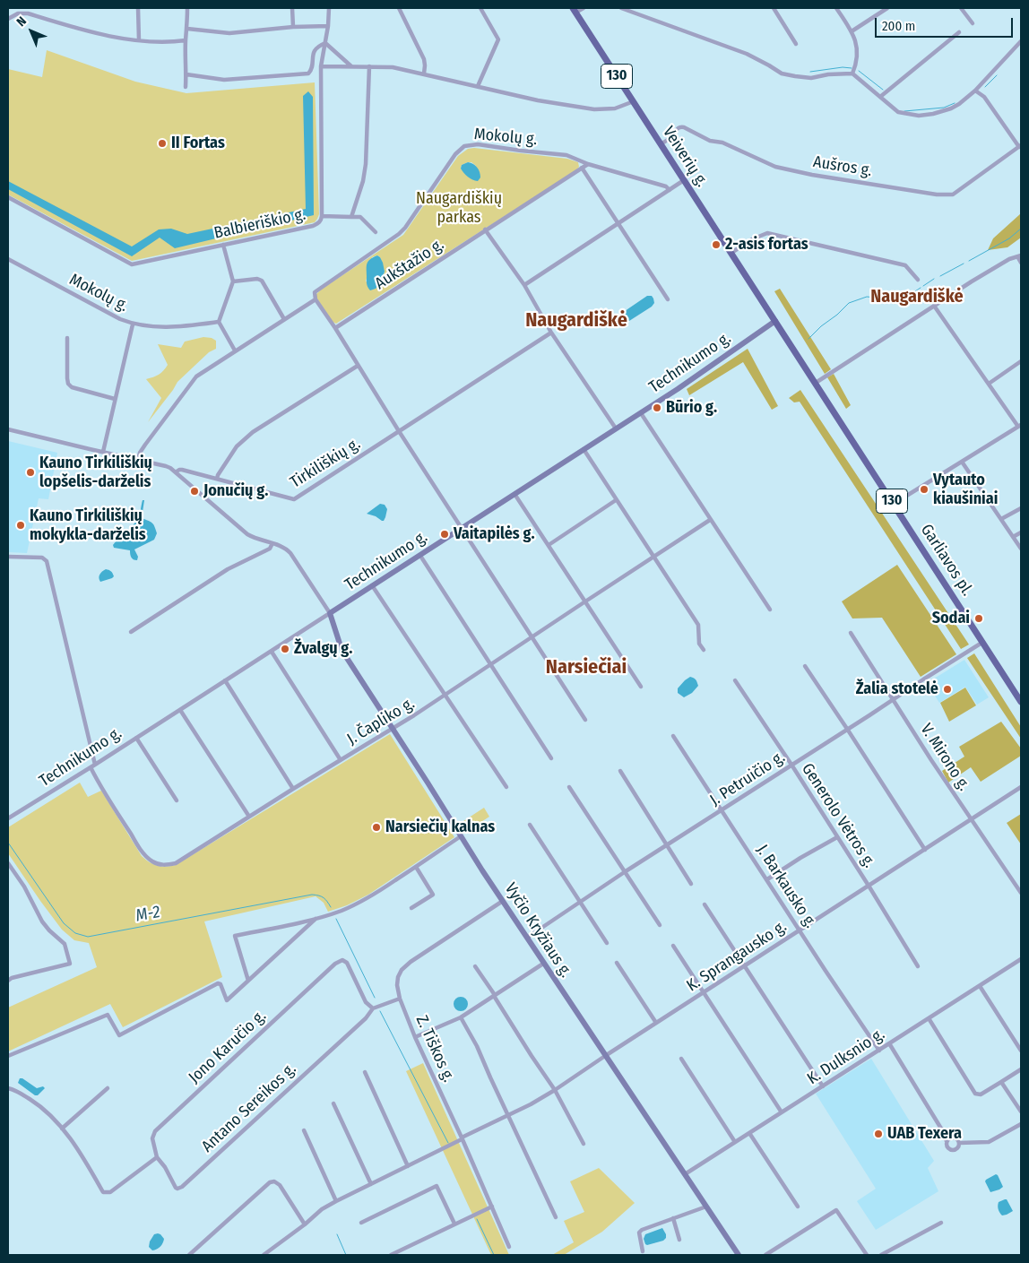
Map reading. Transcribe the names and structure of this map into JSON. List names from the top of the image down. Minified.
{"streets":{"main road":["130","Veiverių g.","Garliavos pl."],"street":["Mokolų g.","Aušros g.","Balbieriškio g.","Aukštažio g.","Technikumo g.","Tirkiliškių g.","J. Čapliko g.","V. Mirono g.","J. Petruičio g.","Generolo Vėtros g.","J. Barkausko g.","Vyčio Kryžiaus g.","K. Sprangausko g.","Jono Karučio g.","Z. Tiškos g.","K. Dulksnio g.","Antano Sereikos g."]},"crossings":[["Mokolų g.","Aukštažio g."],["Veiverių g.","Aušros g."],["Veiverių g.","Technikumo g."],["Veiverių g.","Garliavos pl."],["Technikumo g.","Garliavos pl."],["Technikumo g.","J. Čapliko g."],["Technikumo g.","Vyčio Kryžiaus g."],["Garliavos pl.","J. Petruičio g."],["J. Čapliko g.","Vyčio Kryžiaus g."],["V. Mirono g.","J. Petruičio g."],["V. Mirono g.","K. Sprangausko g."],["J. Petruičio g.","Generolo Vėtros g."],["J. Petruičio g.","J. Barkausko g."],["J. Petruičio g.","Vyčio Kryžiaus g."],["Generolo Vėtros g.","K. Sprangausko g."],["J. Barkausko g.","K. Sprangausko g."],["J. Barkausko g.","K. Dulksnio g."],["Vyčio Kryžiaus g.","K. Sprangausko g."],["Vyčio Kryžiaus g.","Z. Tiškos g."],["Vyčio Kryžiaus g.","K. Dulksnio g."],["K. Sprangausko g.","Z. Tiškos g."],["Jono Karučio g.","Antano Sereikos g."]],"districts":["Naugardiškė","Naugardiškė","Narsiečiai"],"water":["M-2"],"parks":["Naugardiškių parkas"],"places":["II Fortas","2-asis fortas","Būrio g.","Kauno Tirkiliškių lopšelis-darželis","Vytauto kiaušiniai","Jonučių g.","Kauno Tirkiliškių mokykla-darželis","Vaitapilės g.","Sodai","Žvalgų g.","Žalia stotelė","Narsiečių kalnas","UAB Texera"],"scale_bar":"200 m","north":"top left"}
